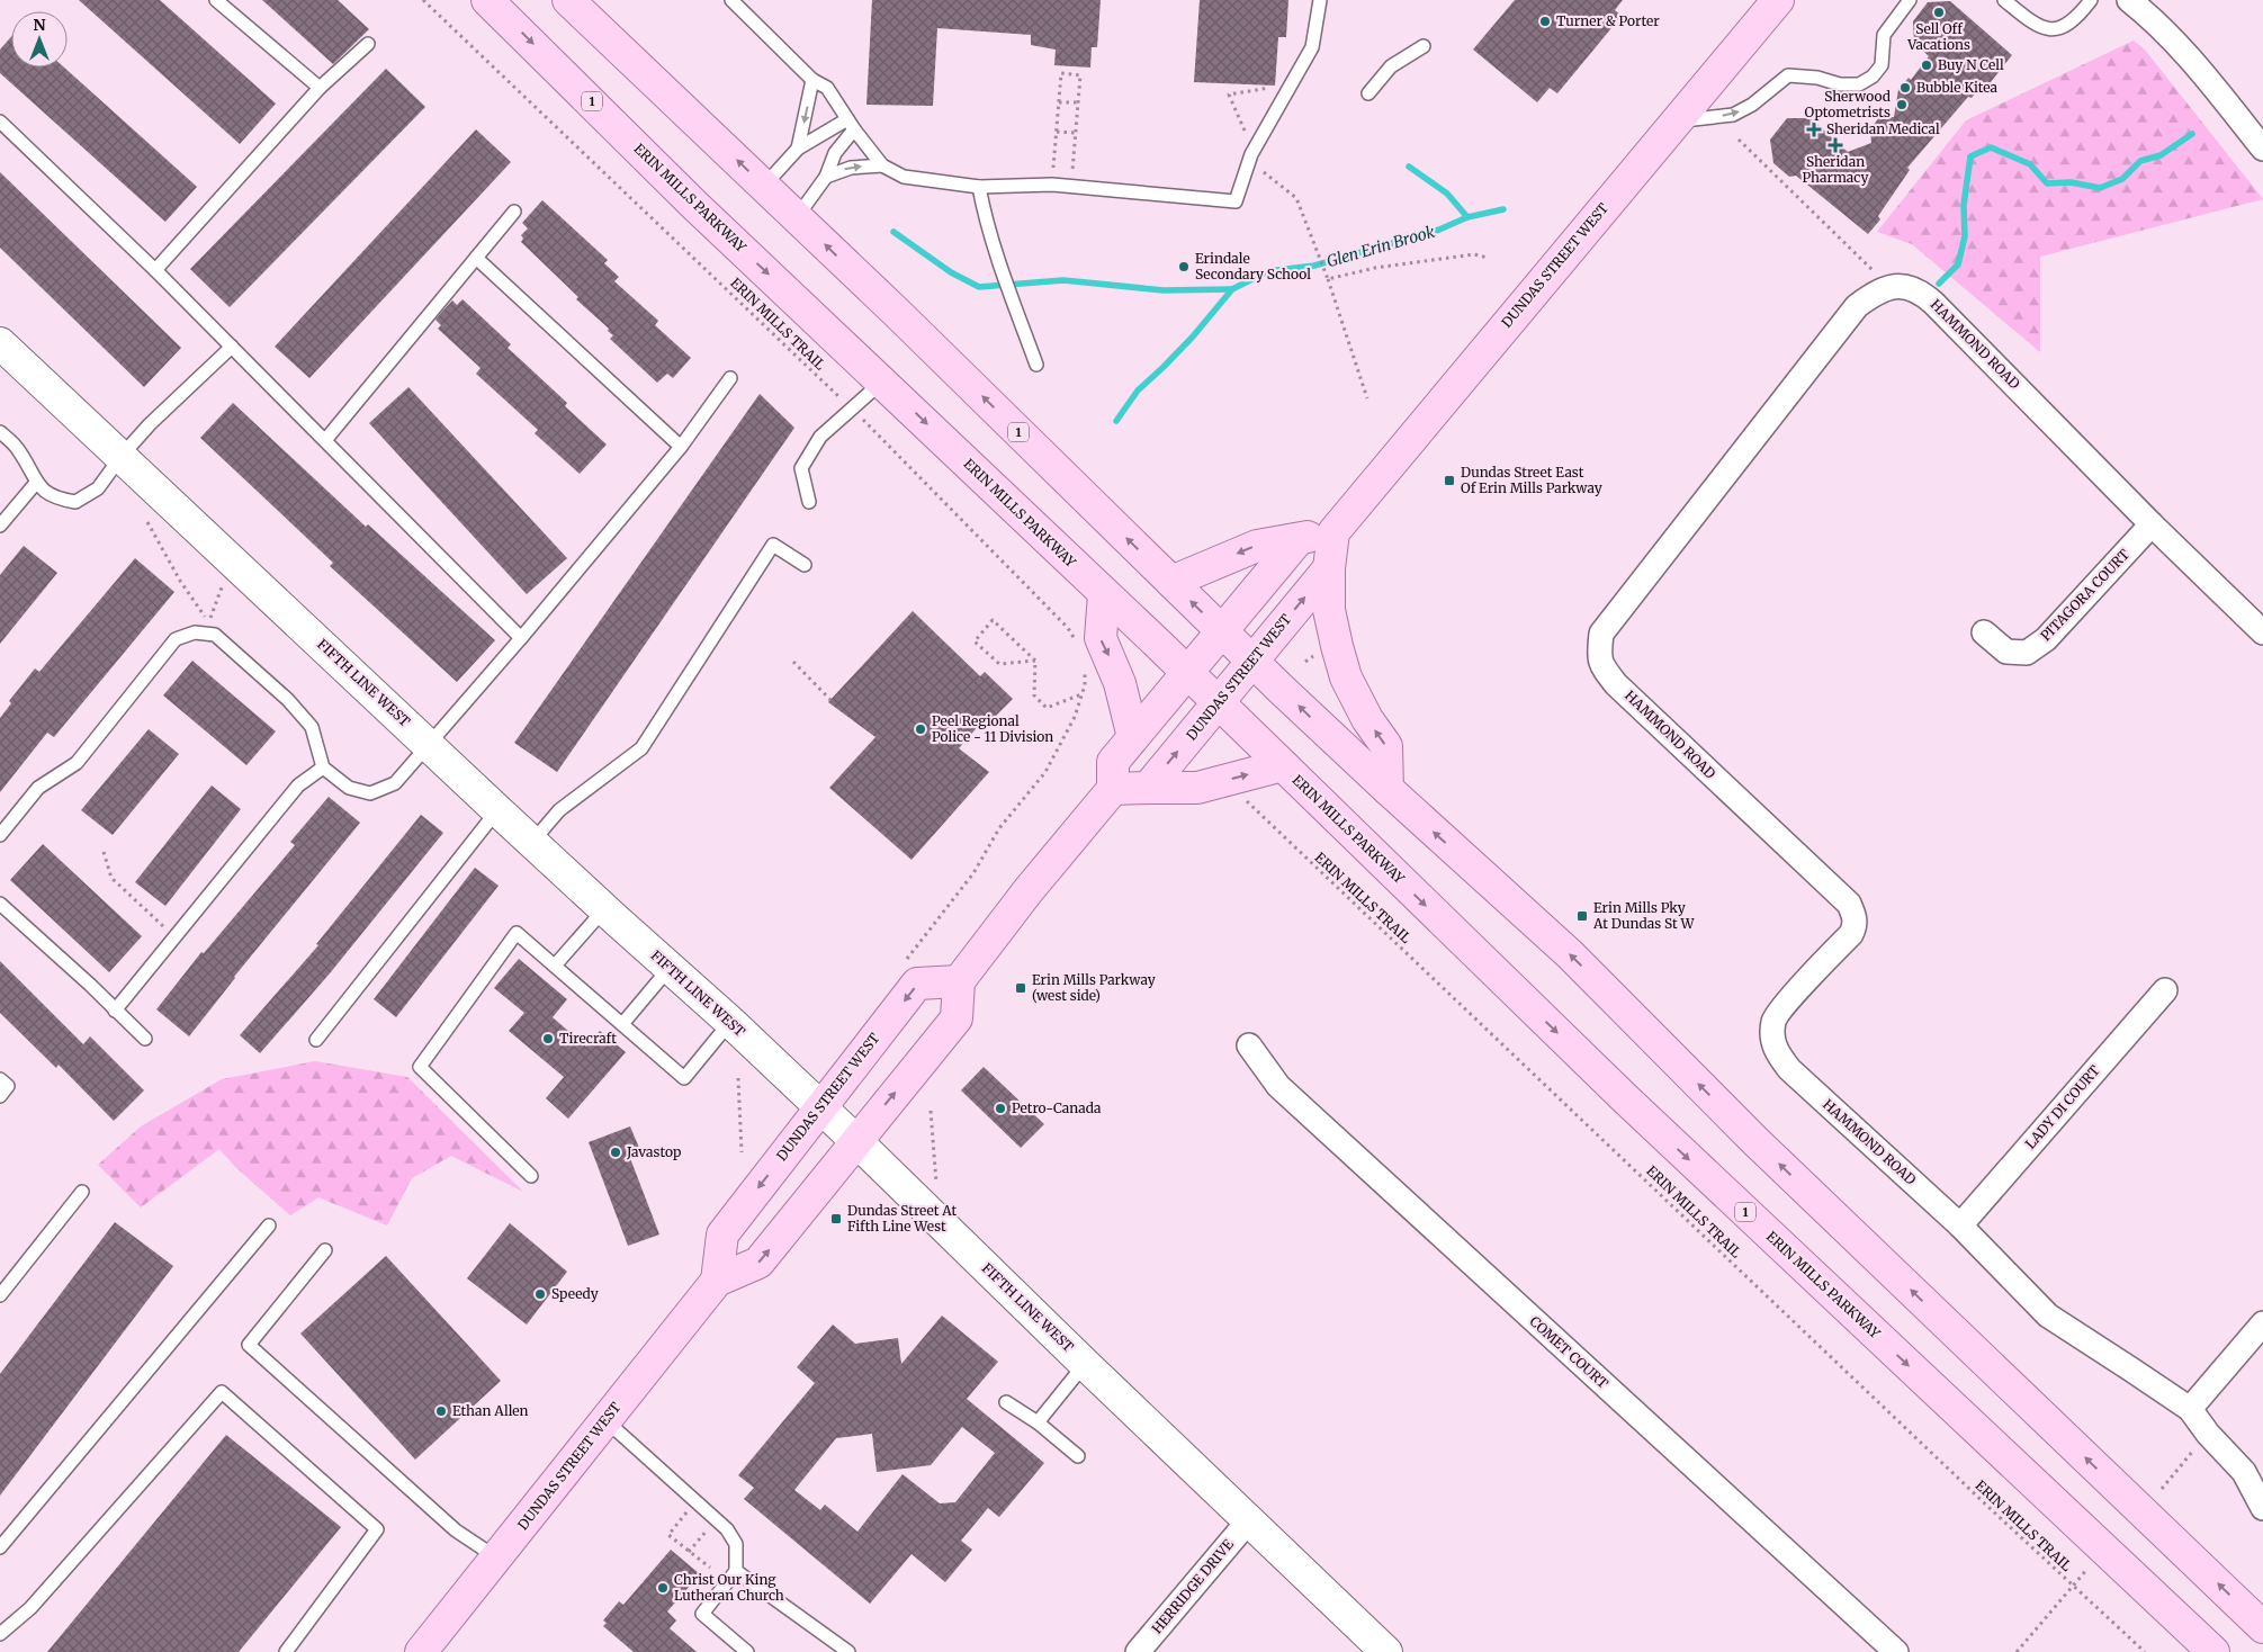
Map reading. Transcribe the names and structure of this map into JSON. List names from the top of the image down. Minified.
{"streets":{"main road":["1","ERIN MILLS PARKWAY","DUNDAS STREET WEST"],"street":["HAMMOND ROAD","PITAGORA COURT","FIFTH LINE WEST","LADY DI COURT","COMET COURT","HERRIDGE DRIVE"],"path":["ERIN MILLS TRAIL"]},"crossings":[["1","DUNDAS STREET WEST"],["ERIN MILLS PARKWAY","DUNDAS STREET WEST"],["DUNDAS STREET WEST","FIFTH LINE WEST"],["HAMMOND ROAD","PITAGORA COURT"],["HAMMOND ROAD","LADY DI COURT"],["FIFTH LINE WEST","HERRIDGE DRIVE"]],"water":["Glen Erin Brook"],"places":{"other":["Sell Off Vacations","Turner & Porter","Buy N Cell","Bubble Kitea","Sherwood Optometrists","Erindale Secondary School","Peel Regional Police - 11 Division","Tirecraft","Petro-Canada","Javastop","Speedy","Ethan Allen","Christ Our King Lutheran Church"],"health":["Sheridan Medical","Sheridan Pharmacy"],"transit":["Dundas Street East Of Erin Mills Parkway","Erin Mills Pky At Dundas St W","Erin Mills Parkway (west side)","Dundas Street At Fifth Line West"]},"north":"top"}
